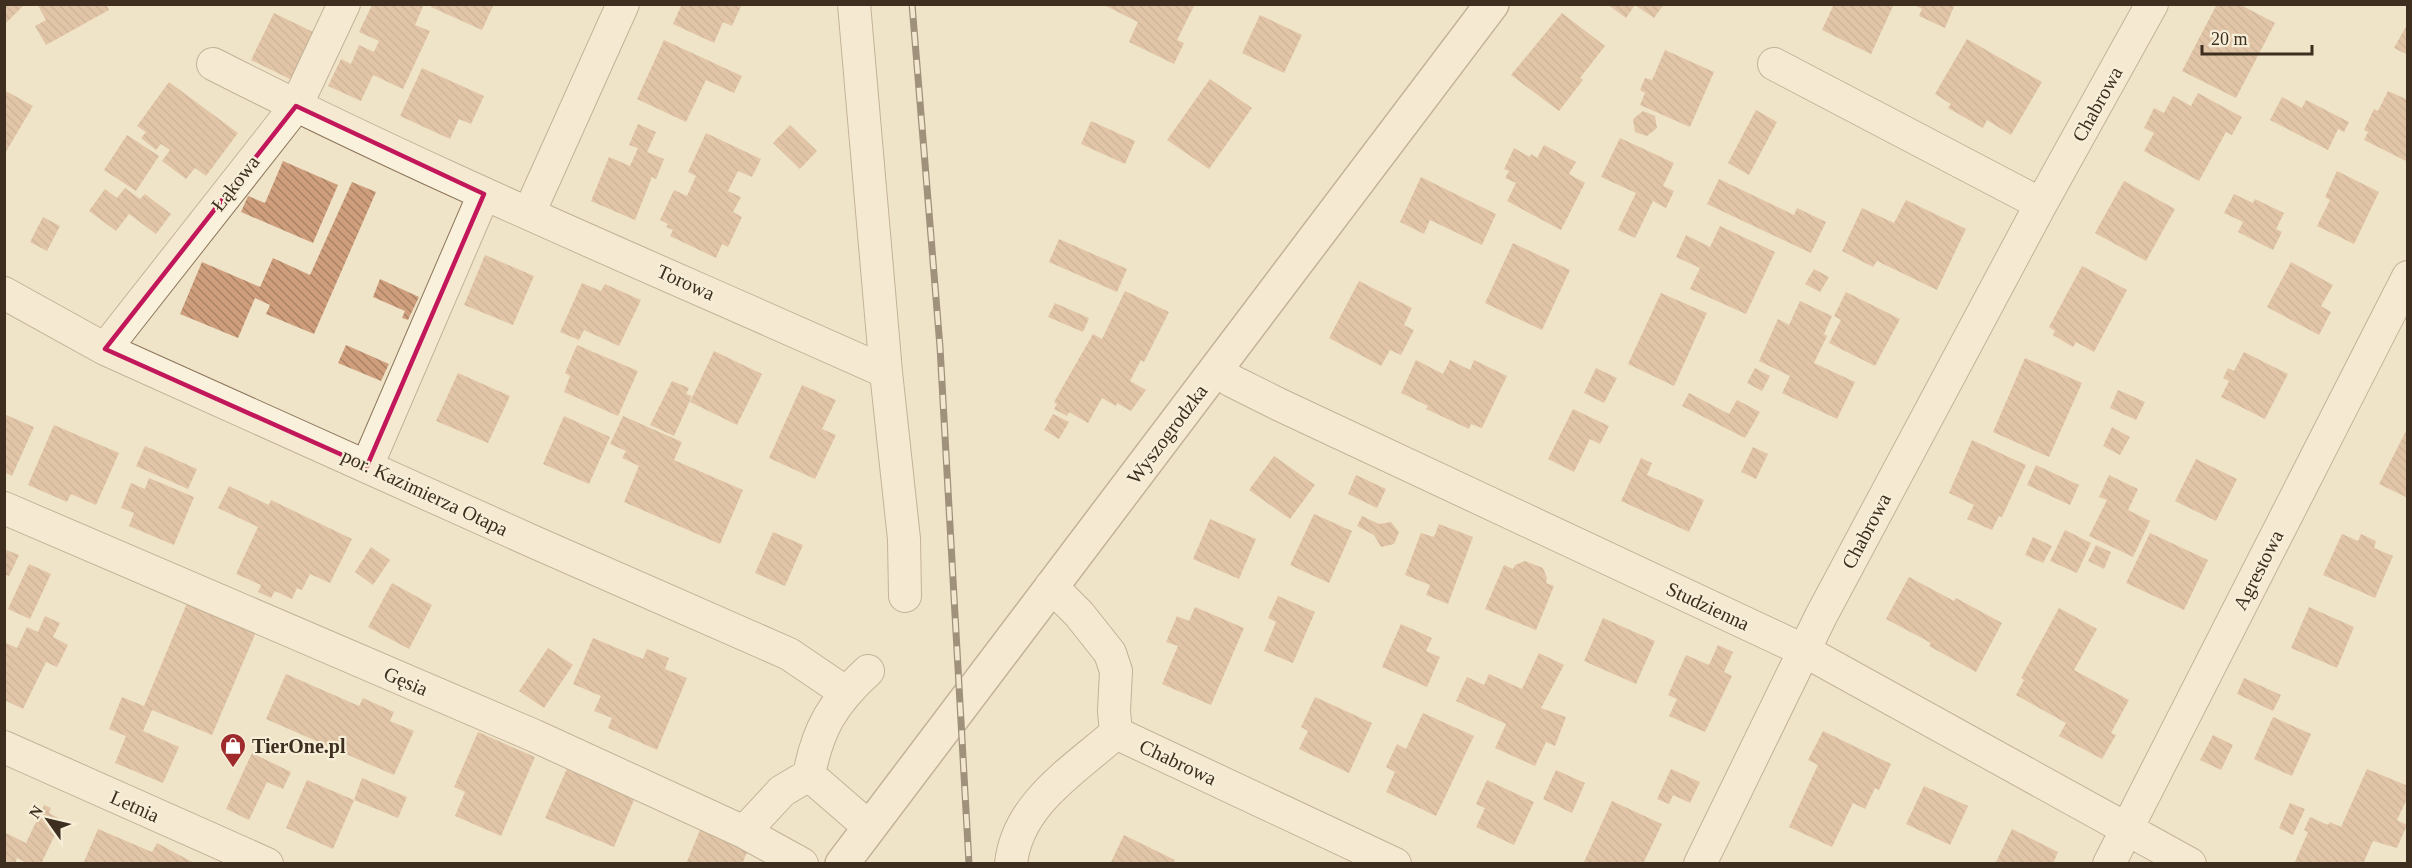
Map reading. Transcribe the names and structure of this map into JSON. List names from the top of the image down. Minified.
{"streets":{"street":["Chabrowa","Łąkowa","Torowa","Wyszogrodzka","por. Kazimierza Otapa","Agrestowa","Studzienna","Gęsia","Letnia"]},"crossings":[["Chabrowa","Wyszogrodzka"],["Chabrowa","Studzienna"],["Łąkowa","Torowa"],["Łąkowa","por. Kazimierza Otapa"],["Wyszogrodzka","Studzienna"],["Agrestowa","Studzienna"]],"places":{"shop":["TierOne.pl"]},"scale_bar":"20 m","north":"top left"}
